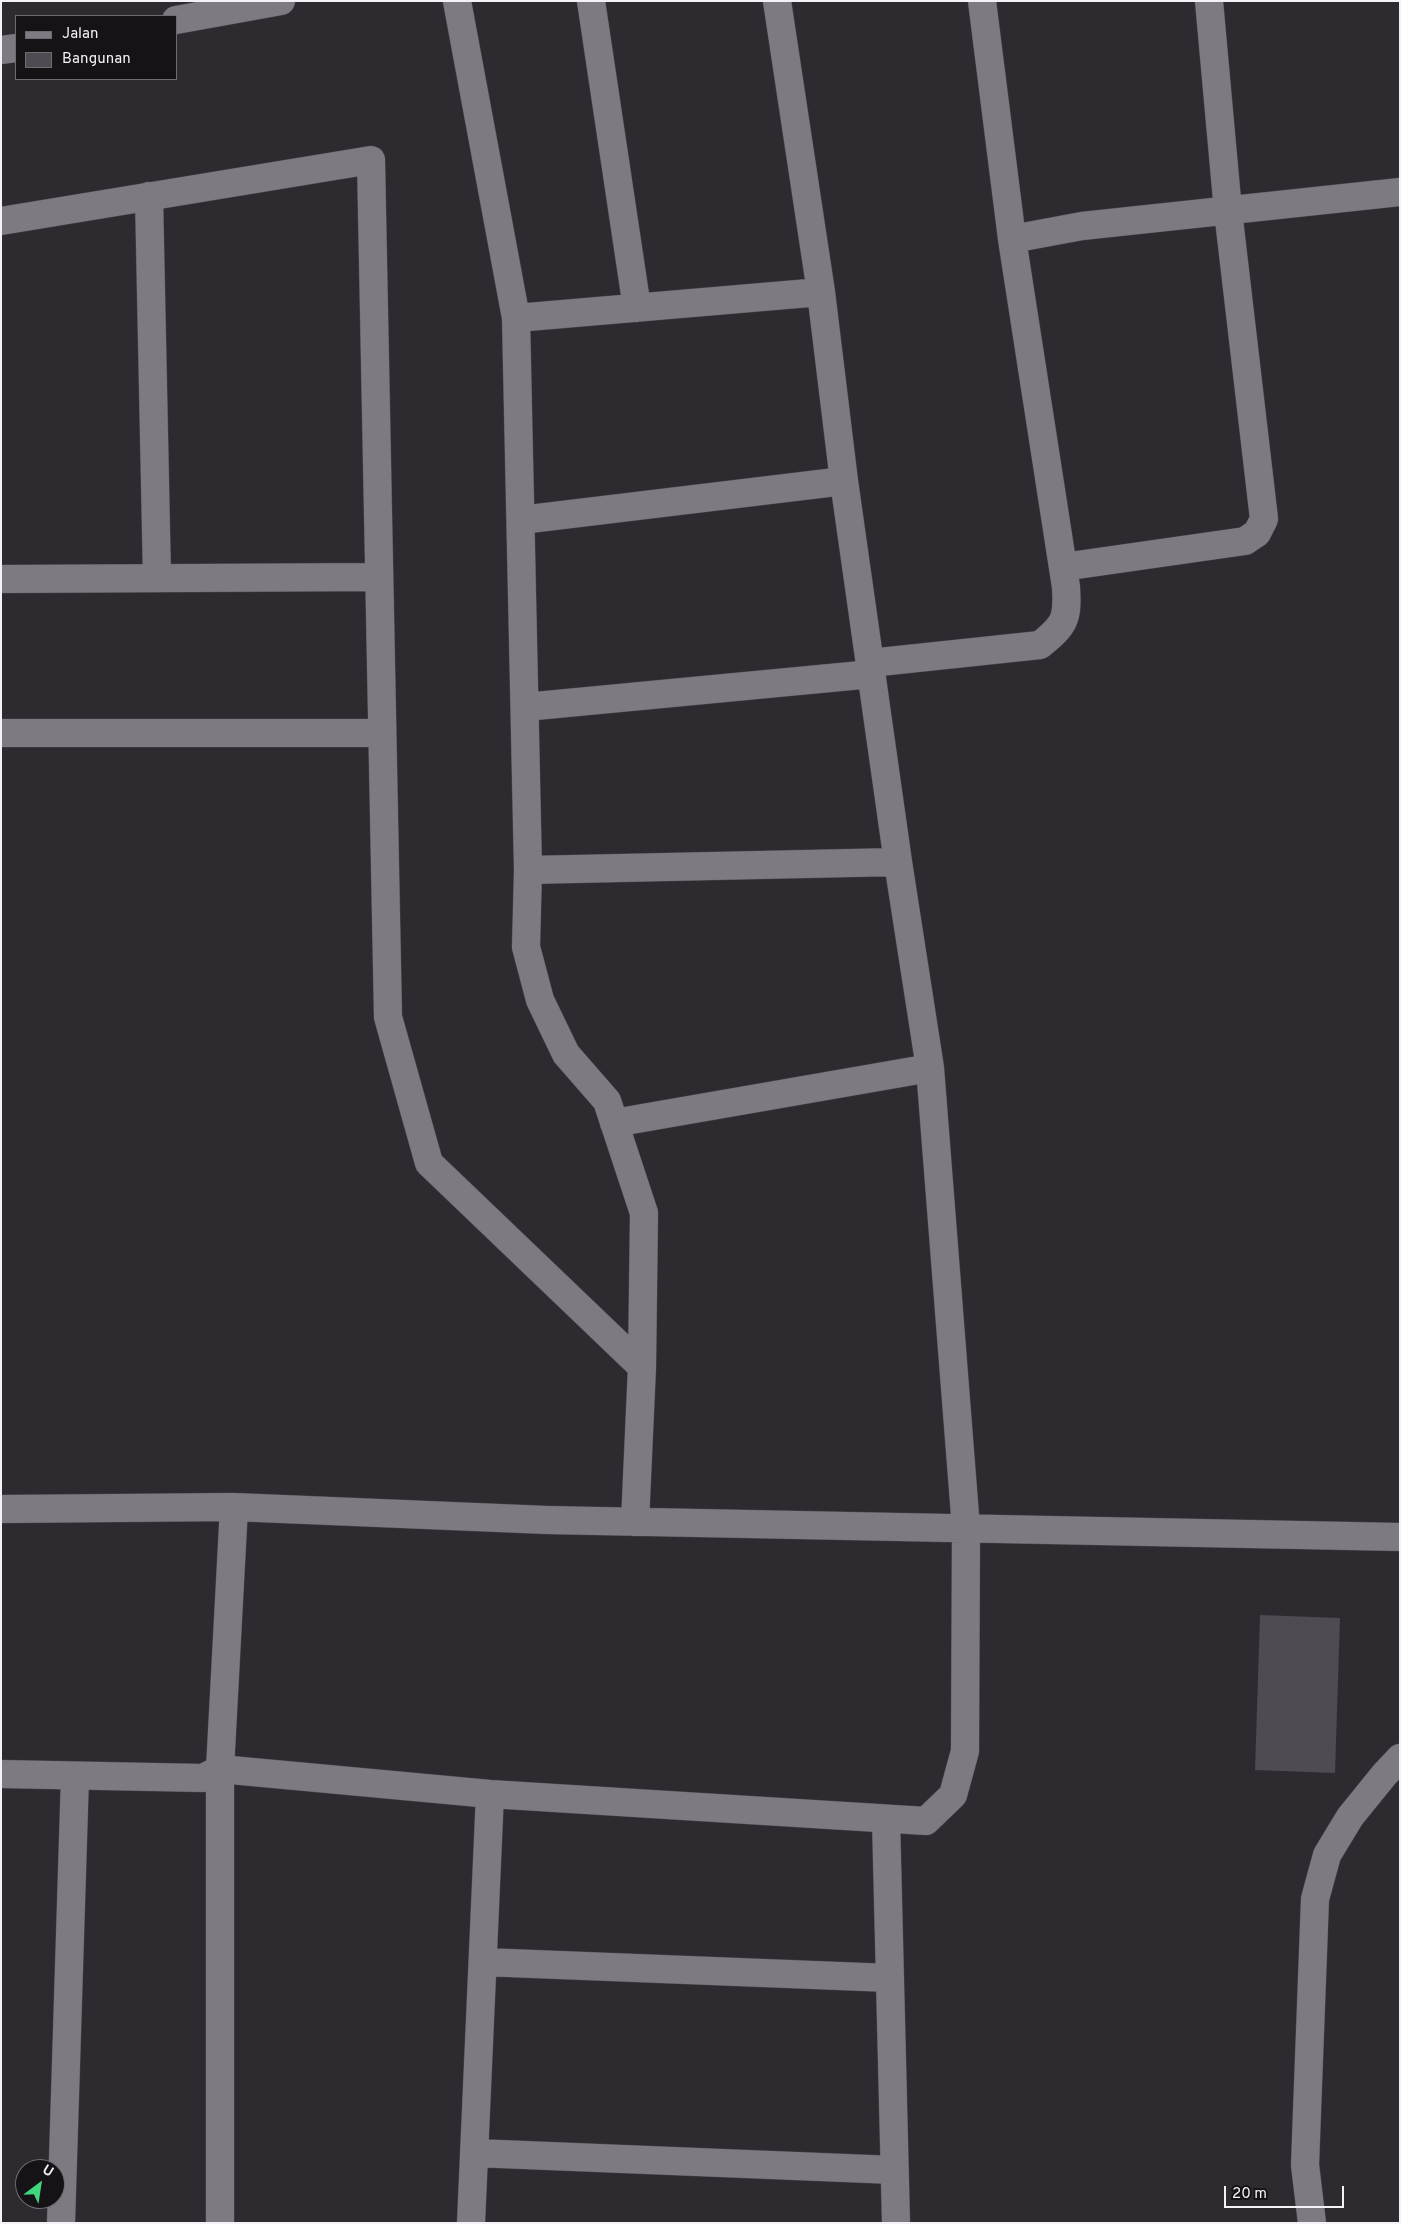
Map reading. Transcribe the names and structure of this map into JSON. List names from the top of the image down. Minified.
{"legend":["Jalan","Bangunan"],"scale_bar":"20 m","north":"top right"}
